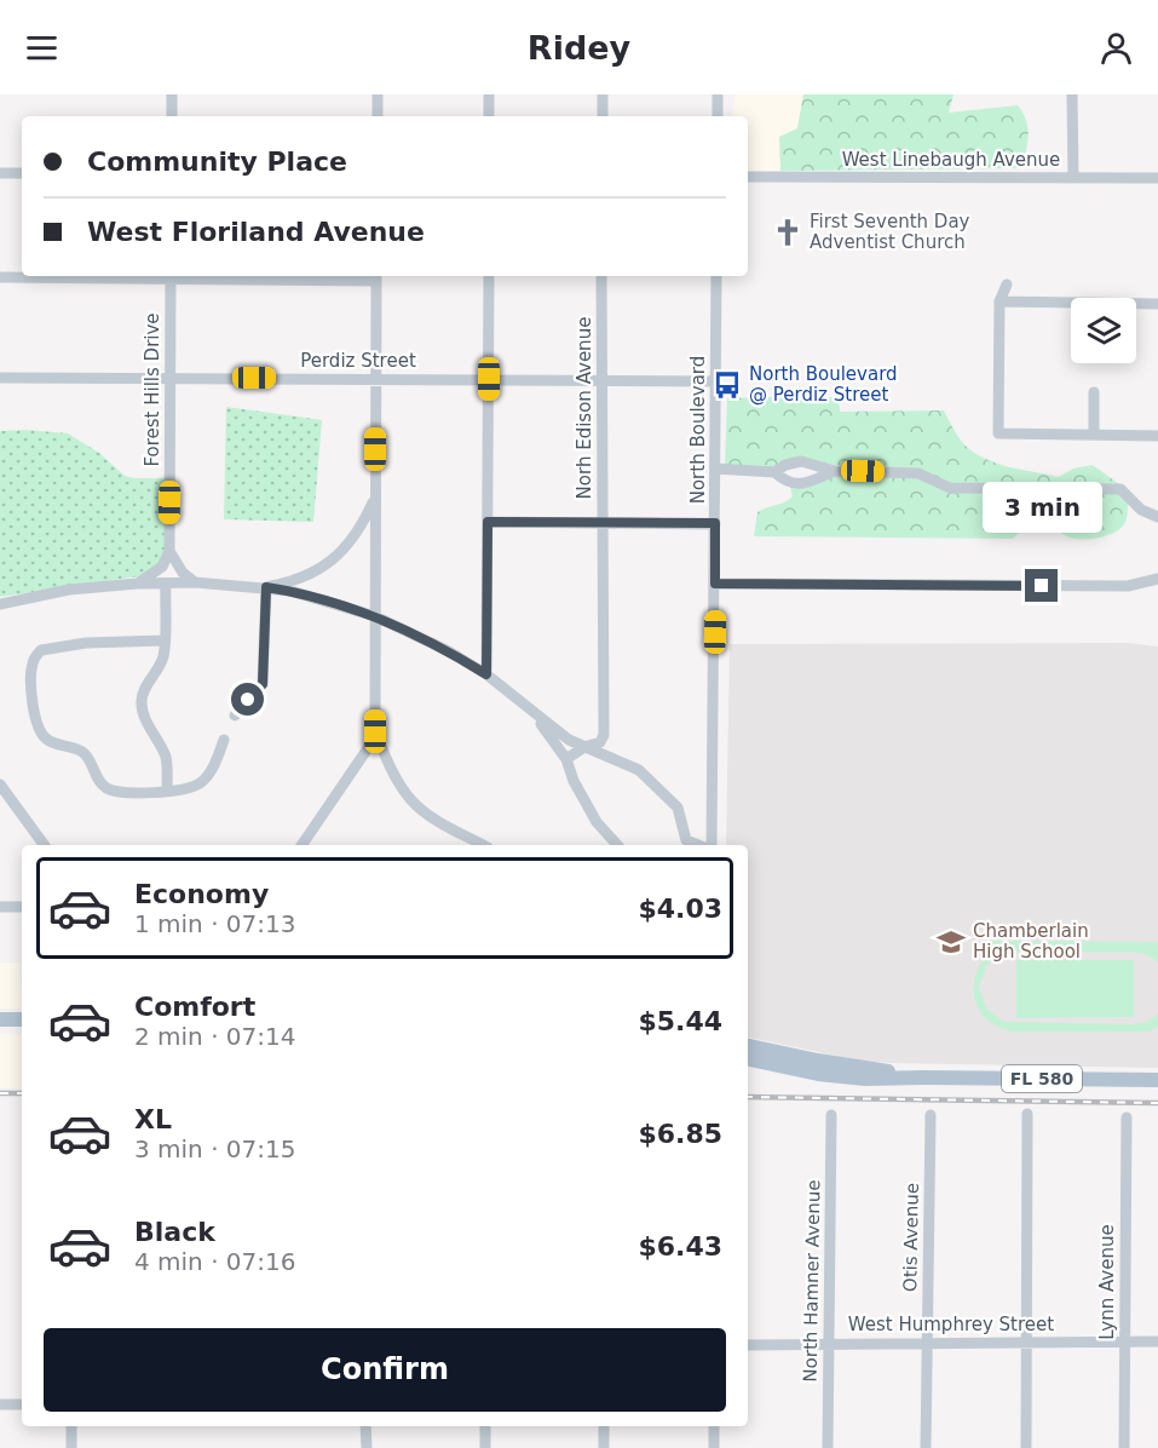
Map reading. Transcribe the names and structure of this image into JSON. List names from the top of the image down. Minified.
{"streets":{"main road":["FL 580"],"street":["West Linebaugh Avenue","Perdiz Street","Forest Hills Drive","Norh Edison Avenue","North Boulevard","Otis Avenue","North Hamner Avenue","Lynn Avenue","West Humphrey Street"]},"crossings":[["Perdiz Street","Forest Hills Drive"],["Perdiz Street","Norh Edison Avenue"],["Perdiz Street","North Boulevard"],["Otis Avenue","West Humphrey Street"],["North Hamner Avenue","West Humphrey Street"],["Lynn Avenue","West Humphrey Street"]],"places":{"church":["First Seventh Day Adventist Church"],"bus stop":["North Boulevard @ Perdiz Street"],"school or university":["Chamberlain High School"]},"page":{"header":"Ridey","banner":["Community Place","West Floriland Avenue"],"bubble":"3 min","list":[{"name":"Economy","note":"1 min · 07:13","value":"$4.03"},{"name":"Comfort","note":"2 min · 07:14","value":"$5.44"},{"name":"XL","note":"3 min · 07:15","value":"$6.85"},{"name":"Black","note":"4 min · 07:16","value":"$6.43"}],"buttons":"Confirm"}}
